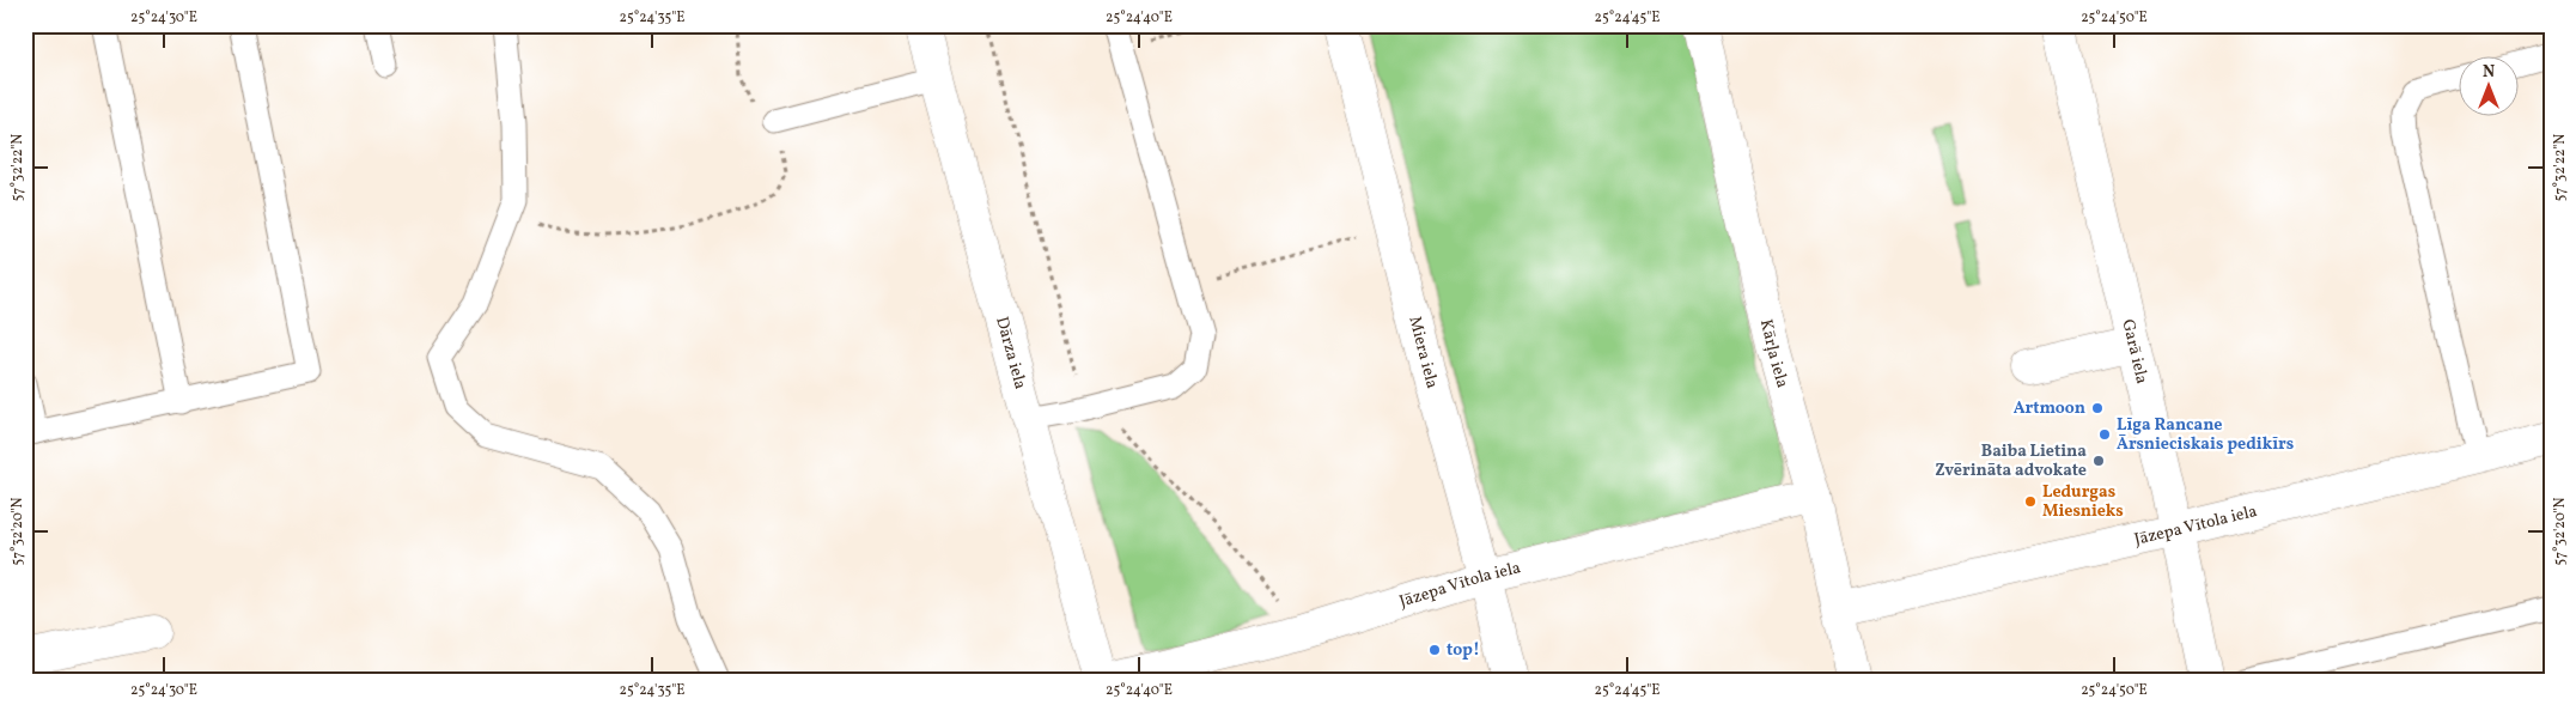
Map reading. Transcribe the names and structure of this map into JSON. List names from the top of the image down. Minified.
{"streets":{"street":["Garā iela","Dārza iela","Miera iela","Kārļa iela","Jāzepa Vītola iela"]},"crossings":[["Garā iela","Jāzepa Vītola iela"],["Miera iela","Jāzepa Vītola iela"],["Kārļa iela","Jāzepa Vītola iela"]],"places":["Artmoon","Līga Rancane Ārsnieciskais pedikīrs","Baiba Lietina Zvērināta advokate","Ledurgas Miesnieks","top!"],"north":"top","coordinates":["25°24'30\"E","25°24'35\"E","25°24'40\"E","25°24'45\"E","25°24'50\"E","57°32'22\"N","57°32'20\"N"]}
